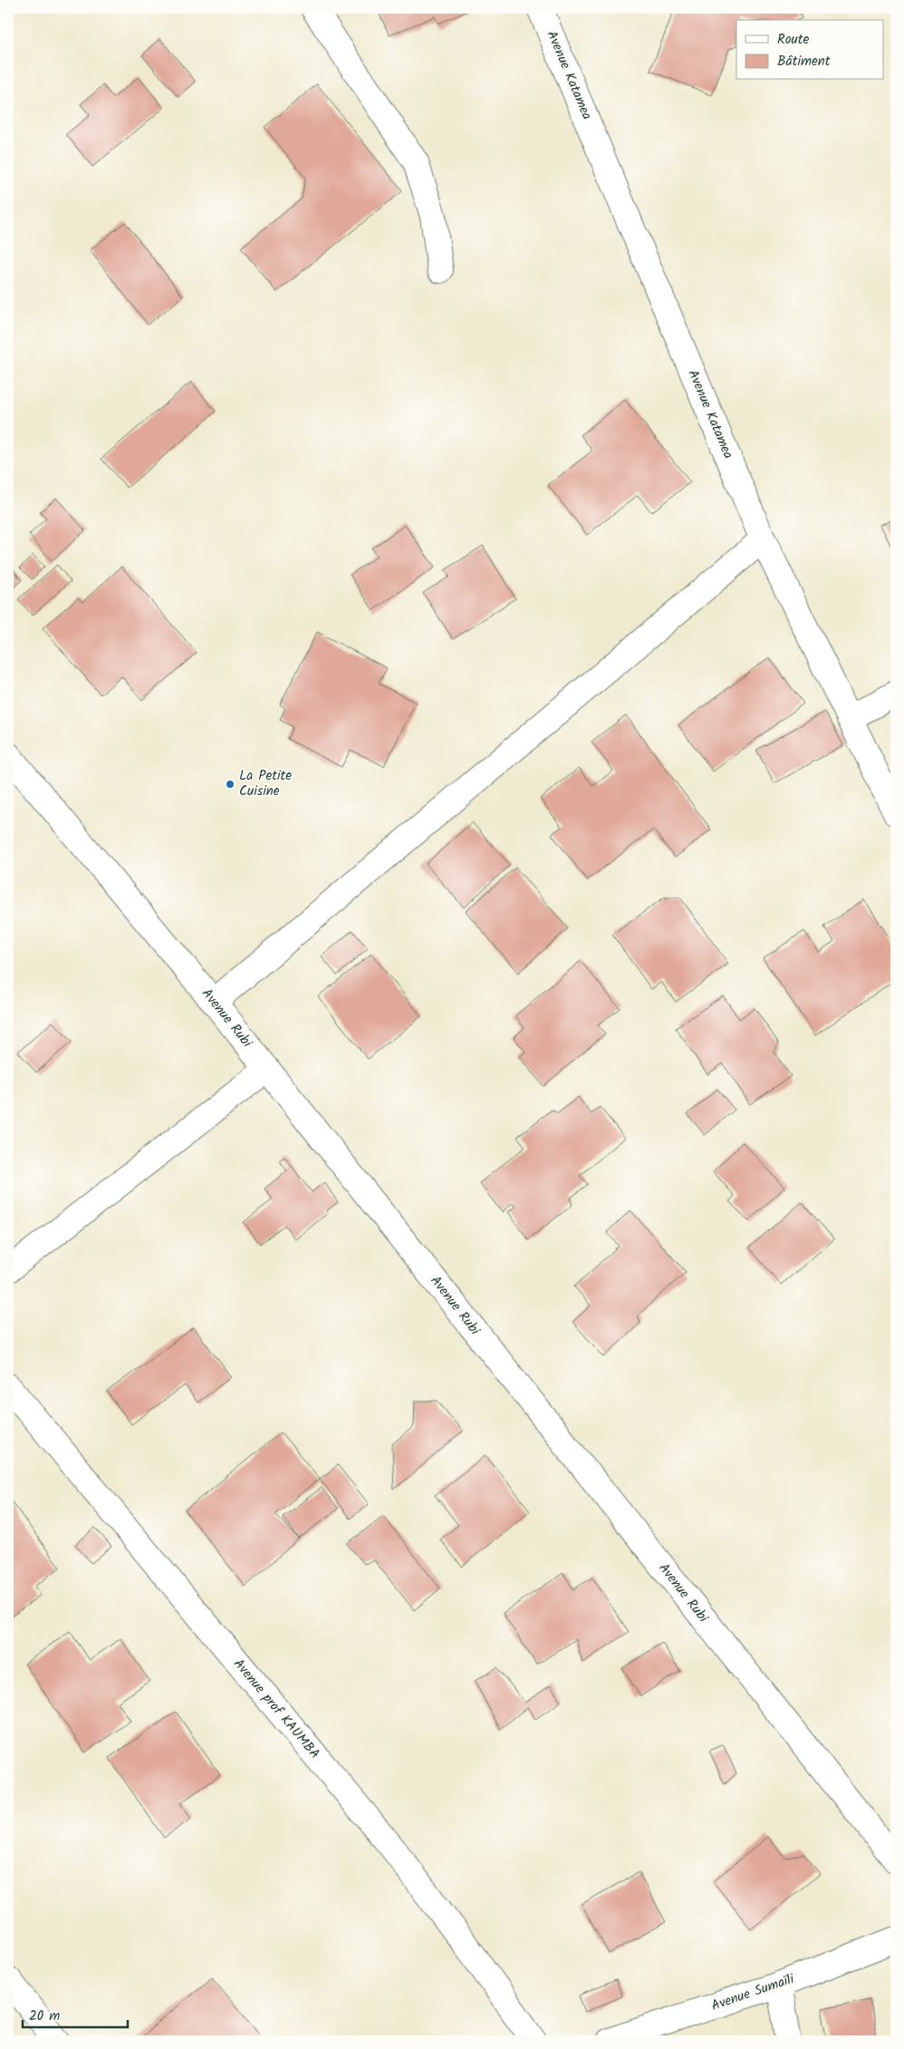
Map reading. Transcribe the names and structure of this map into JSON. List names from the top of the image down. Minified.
{"streets":{"street":["Avenue Katamea","Avenue Rubi","Avenue prof KAUMBA","Avenue Sumaïli"]},"places":["La Petite Cuisine"],"legend":["Route","Bâtiment"],"scale_bar":"20 m"}
